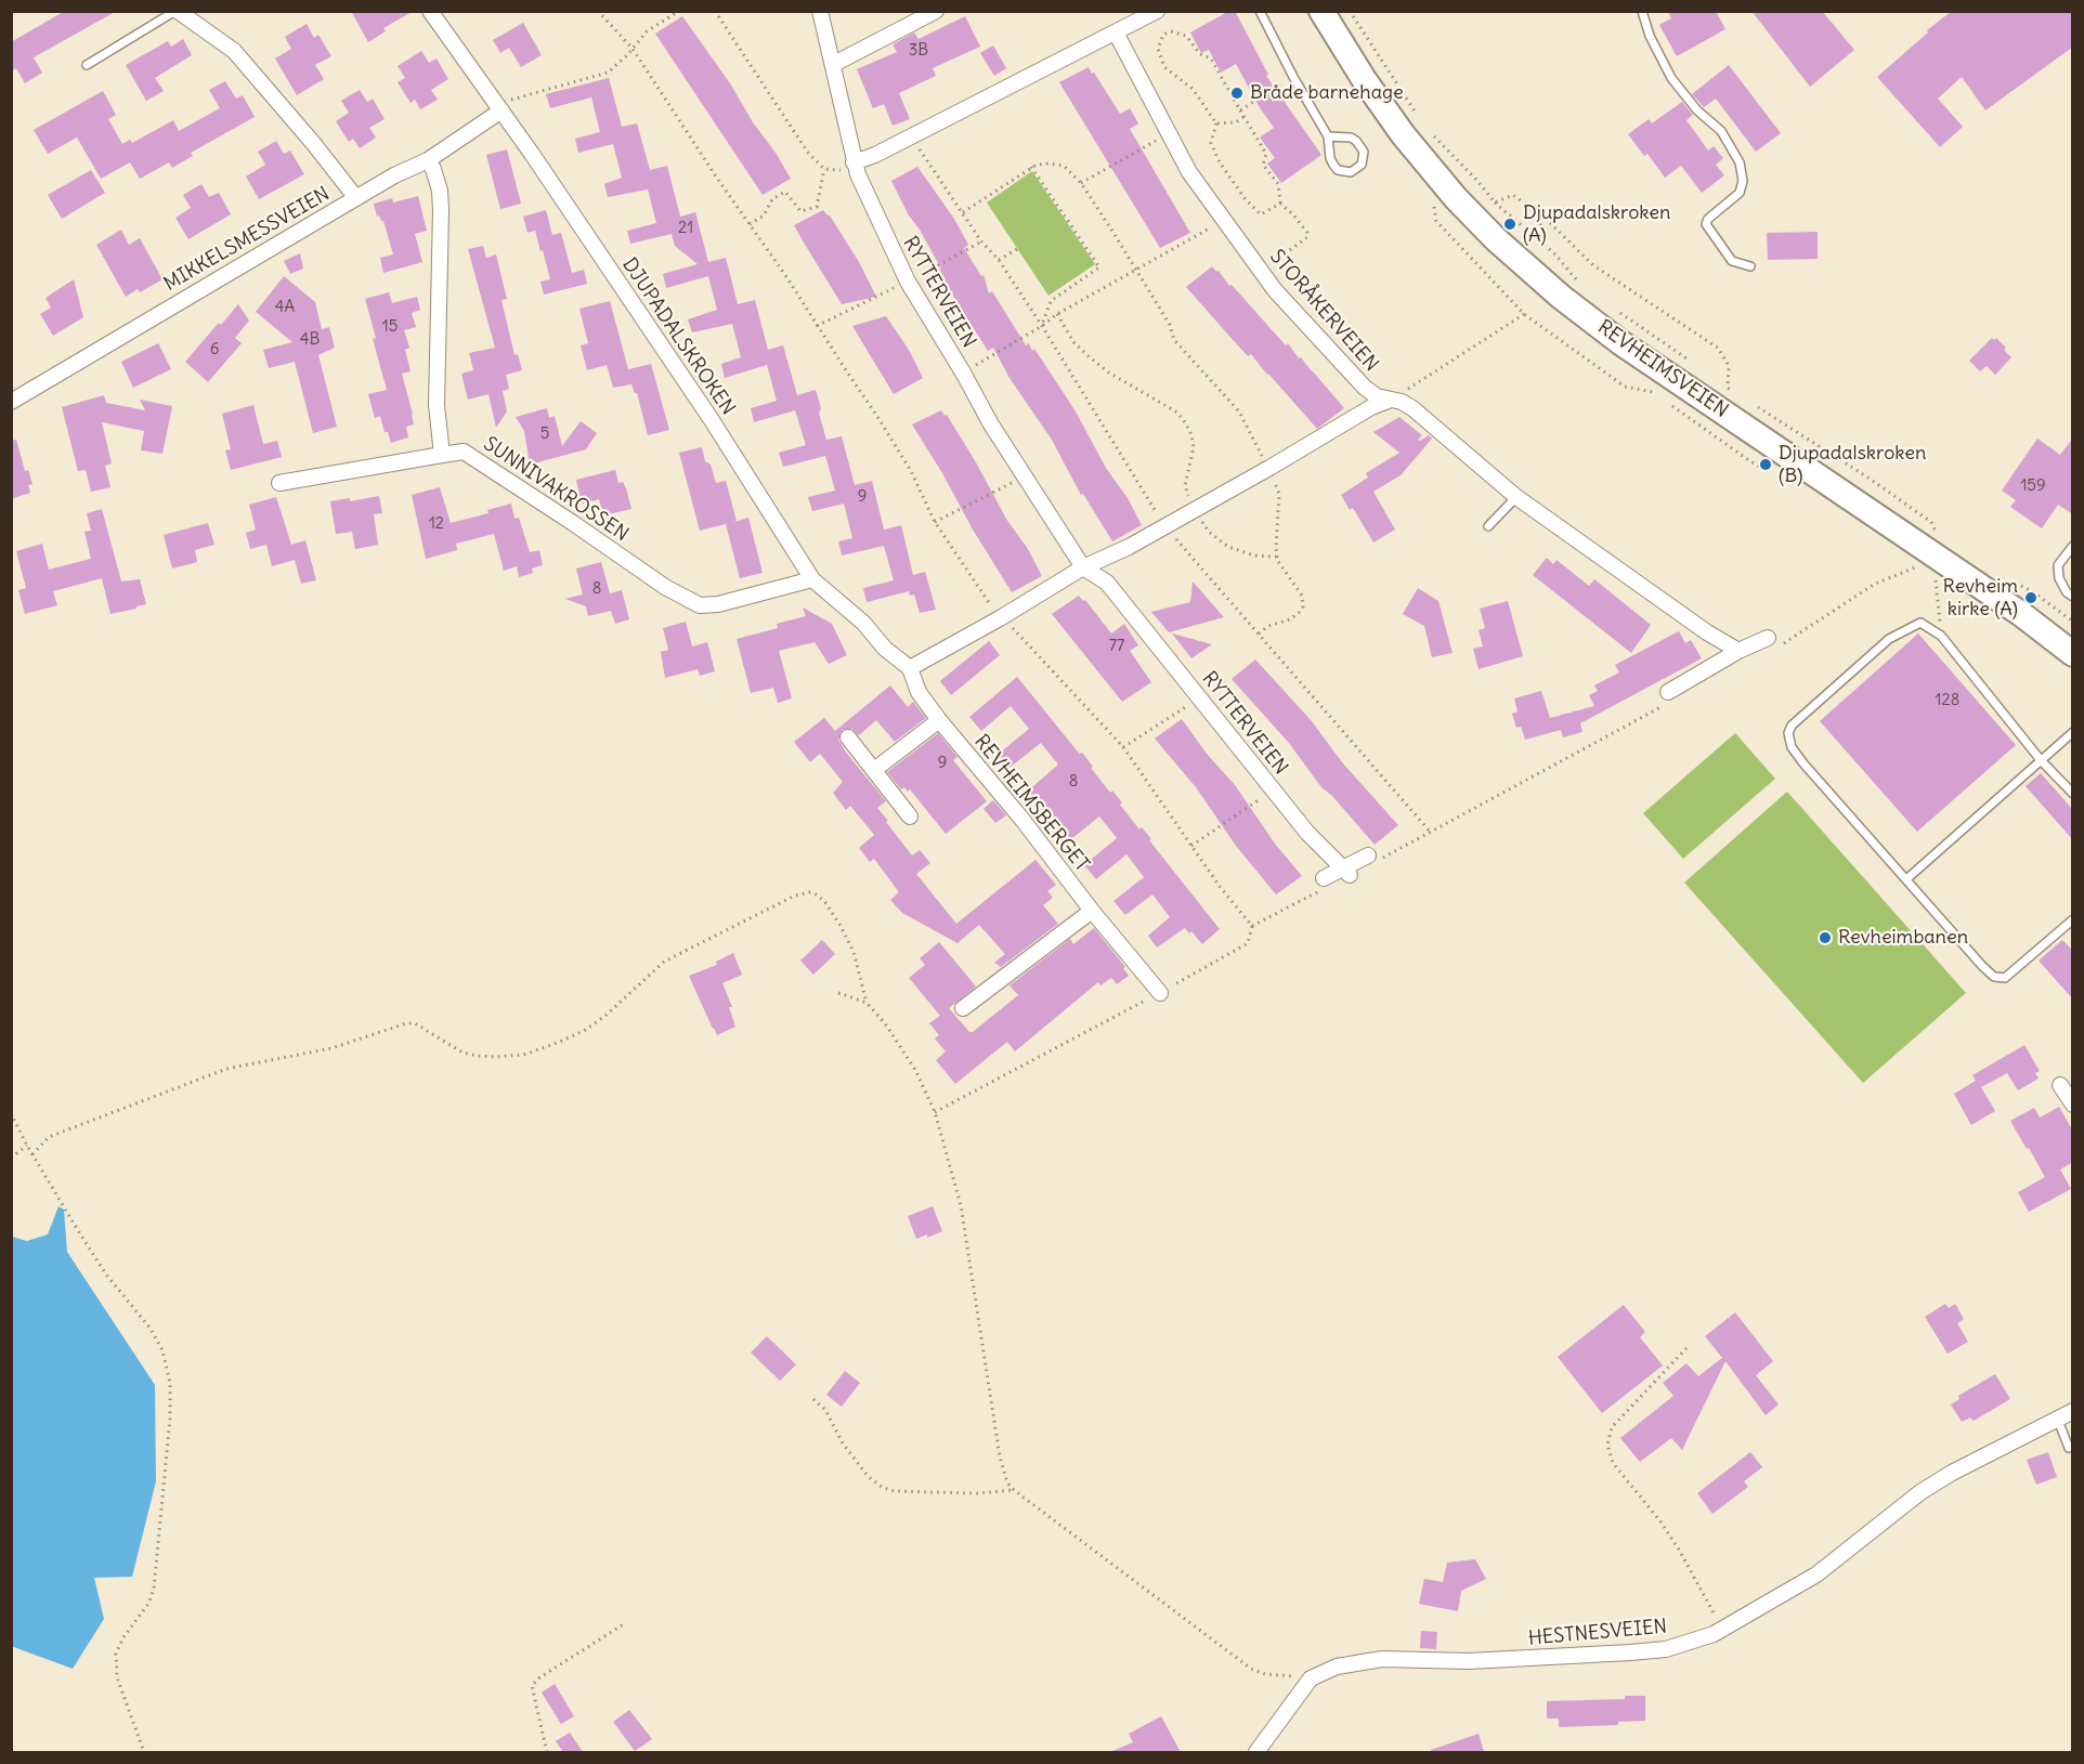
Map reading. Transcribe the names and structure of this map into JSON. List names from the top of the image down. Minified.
{"streets":{"main road":["REVHEIMSVEIEN"],"street":["MIKKELSMESSVEIEN","RYTTERVEIEN","STORÅKERVEIEN","DJUPADALSKROKEN","SUNNIVAKROSSEN","REVHEIMSBERGET","HESTNESVEIEN"]},"crossings":[["MIKKELSMESSVEIEN","DJUPADALSKROKEN"],["DJUPADALSKROKEN","SUNNIVAKROSSEN"],["DJUPADALSKROKEN","REVHEIMSBERGET"]],"places":["Bråde barnehage","Djupadalskroken (A)","Djupadalskroken (B)","Revheim kirke (A)","Revheimbanen"],"house_numbers":["3B","21","4A","15","4B","6","5","159","9","12","8","77","128","9","8"]}
